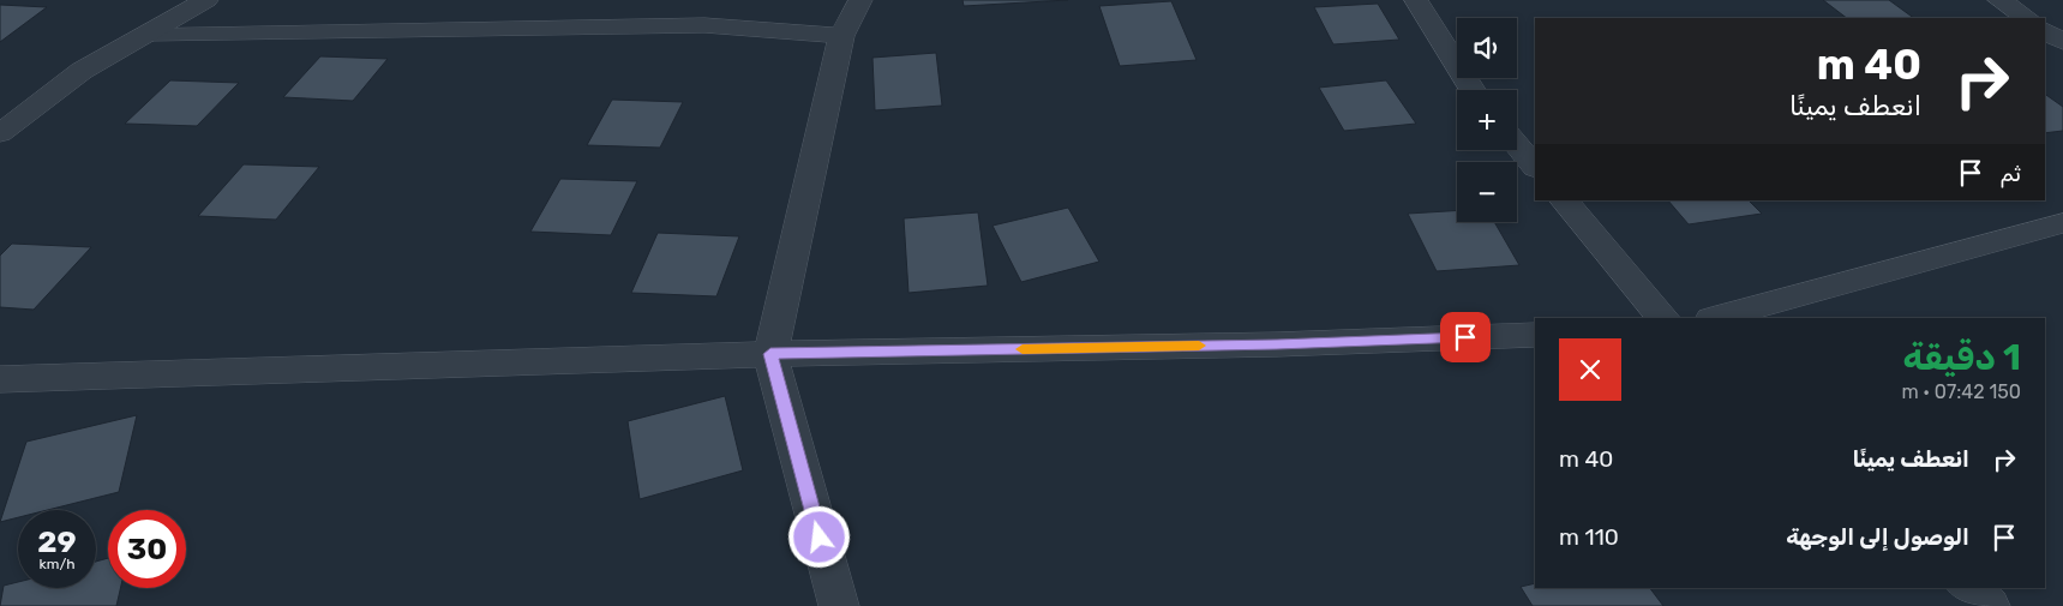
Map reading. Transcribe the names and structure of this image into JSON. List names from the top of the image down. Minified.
{"page":{"map_buttons":["+","−"],"turn":["40 m","انعطف يمينًا"],"then":"ثم","heading":["1 دقيقة","150 m · 07:42"],"list":[{"name":"انعطف يمينًا","value":"40 m"},{"name":"الوصول إلى الوجهة","value":"110 m"}],"speed":"29 km/h","limit":"30"}}
